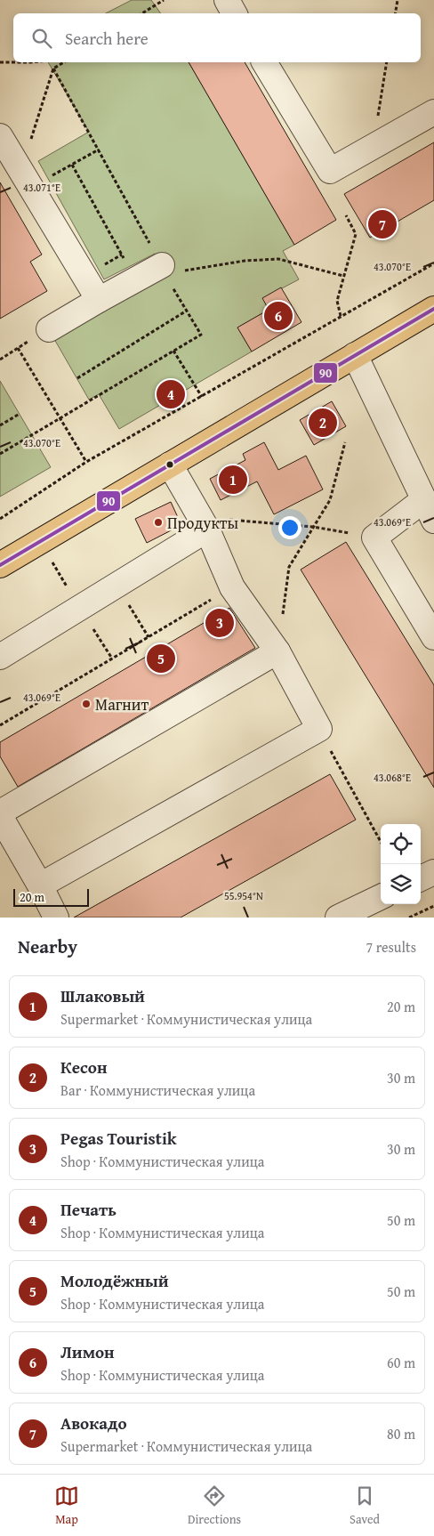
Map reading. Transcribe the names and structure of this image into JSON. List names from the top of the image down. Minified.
{"places":["Продукты","Магнит"],"lines":["transit line 90"],"scale_bar":"20 m","page":{"search":"Search here","pins":["7","6","4","2","1","3","5"],"scale":"20 m","heading":["Nearby","7 results"],"list":[{"mark":"1","name":"Шлаковый","note":"Supermarket · Коммунистическая улица","value":"20 m"},{"mark":"2","name":"Кесон","note":"Bar · Коммунистическая улица","value":"30 m"},{"mark":"3","name":"Pegas Touristik","note":"Shop · Коммунистическая улица","value":"30 m"},{"mark":"4","name":"Печать","note":"Shop · Коммунистическая улица","value":"50 m"},{"mark":"5","name":"Молодёжный","note":"Shop · Коммунистическая улица","value":"50 m"},{"mark":"6","name":"Лимон","note":"Shop · Коммунистическая улица","value":"60 m"},{"mark":"7","name":"Авокадо","note":"Supermarket · Коммунистическая улица","value":"80 m"}],"nav":["Map","Directions","Saved"]},"coordinates":["43.071°E","43.070°E","43.069°E","43.068°E","55.954°N"]}
